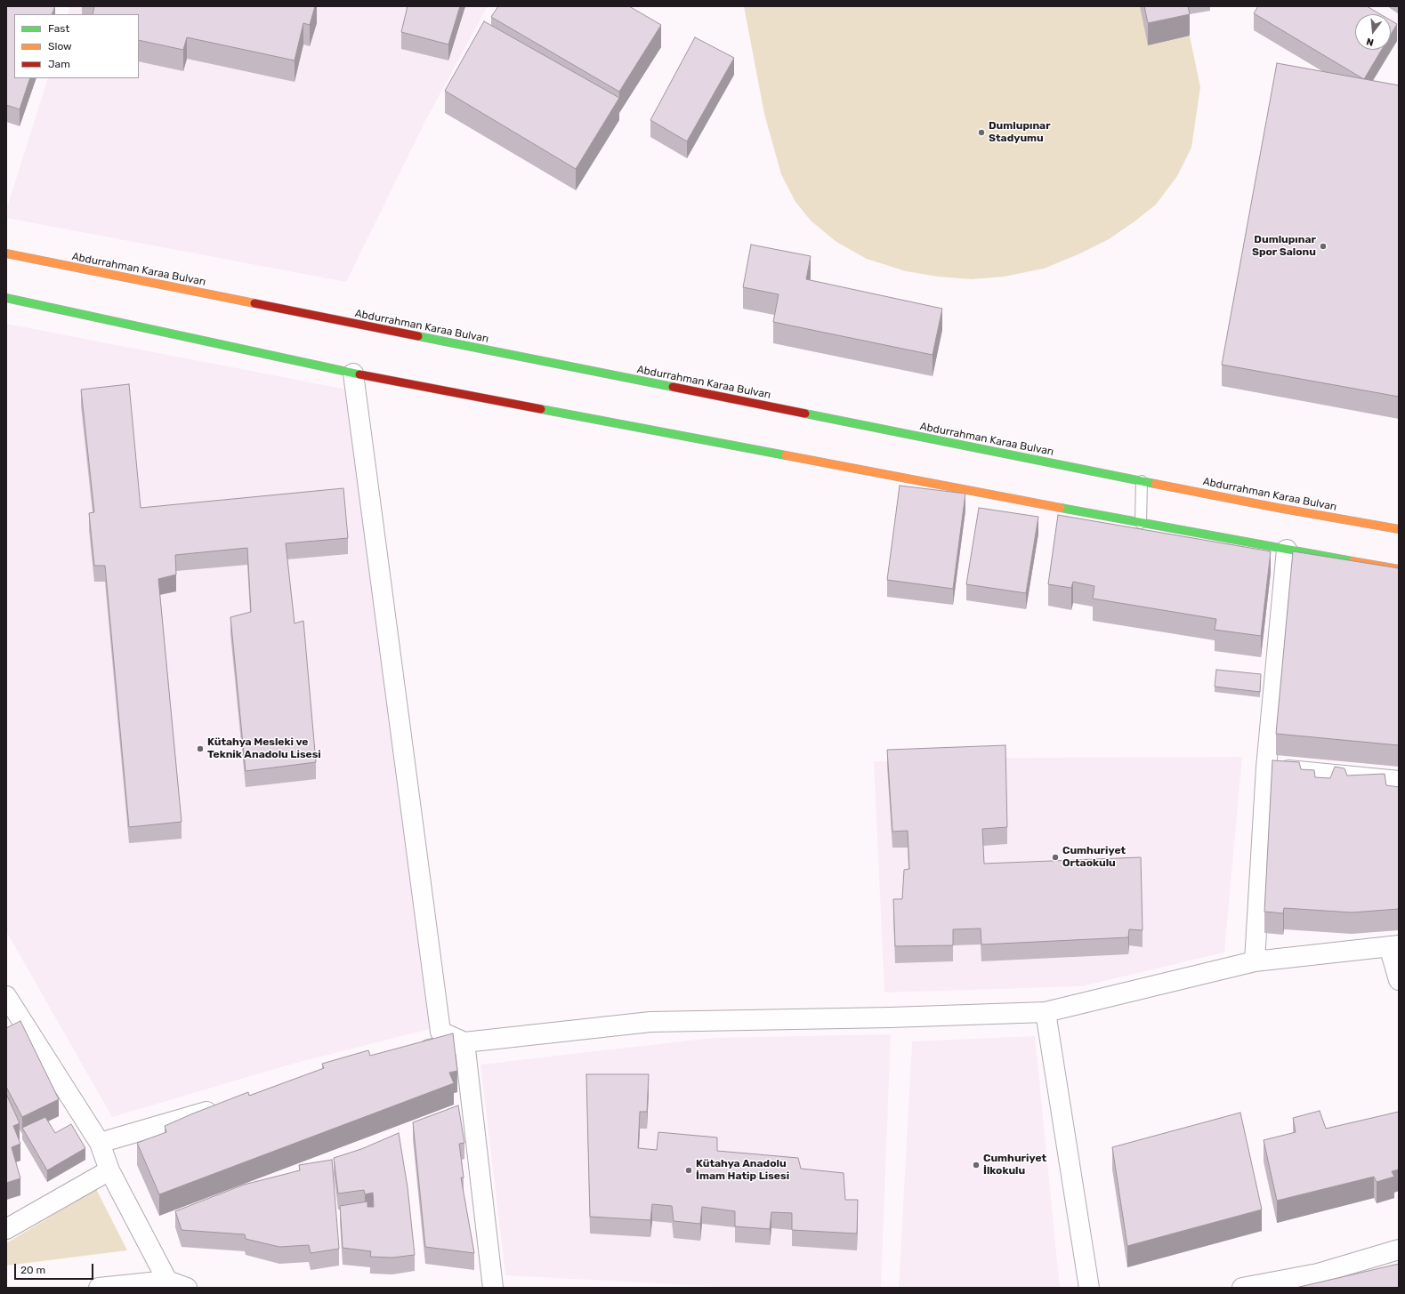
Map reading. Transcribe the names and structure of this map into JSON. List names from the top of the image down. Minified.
{"streets":{"main road":["Abdurrahman Karaa Bulvarı"]},"places":["Dumlupınar Stadyumu","Dumlupınar Spor Salonu","Kütahya Mesleki ve Teknik Anadolu Lisesi","Cumhuriyet Ortaokulu","Cumhuriyet İlkokulu","Kütahya Anadolu İmam Hatip Lisesi"],"legend":["Fast","Slow","Jam"],"scale_bar":"20 m","north":"bottom"}
